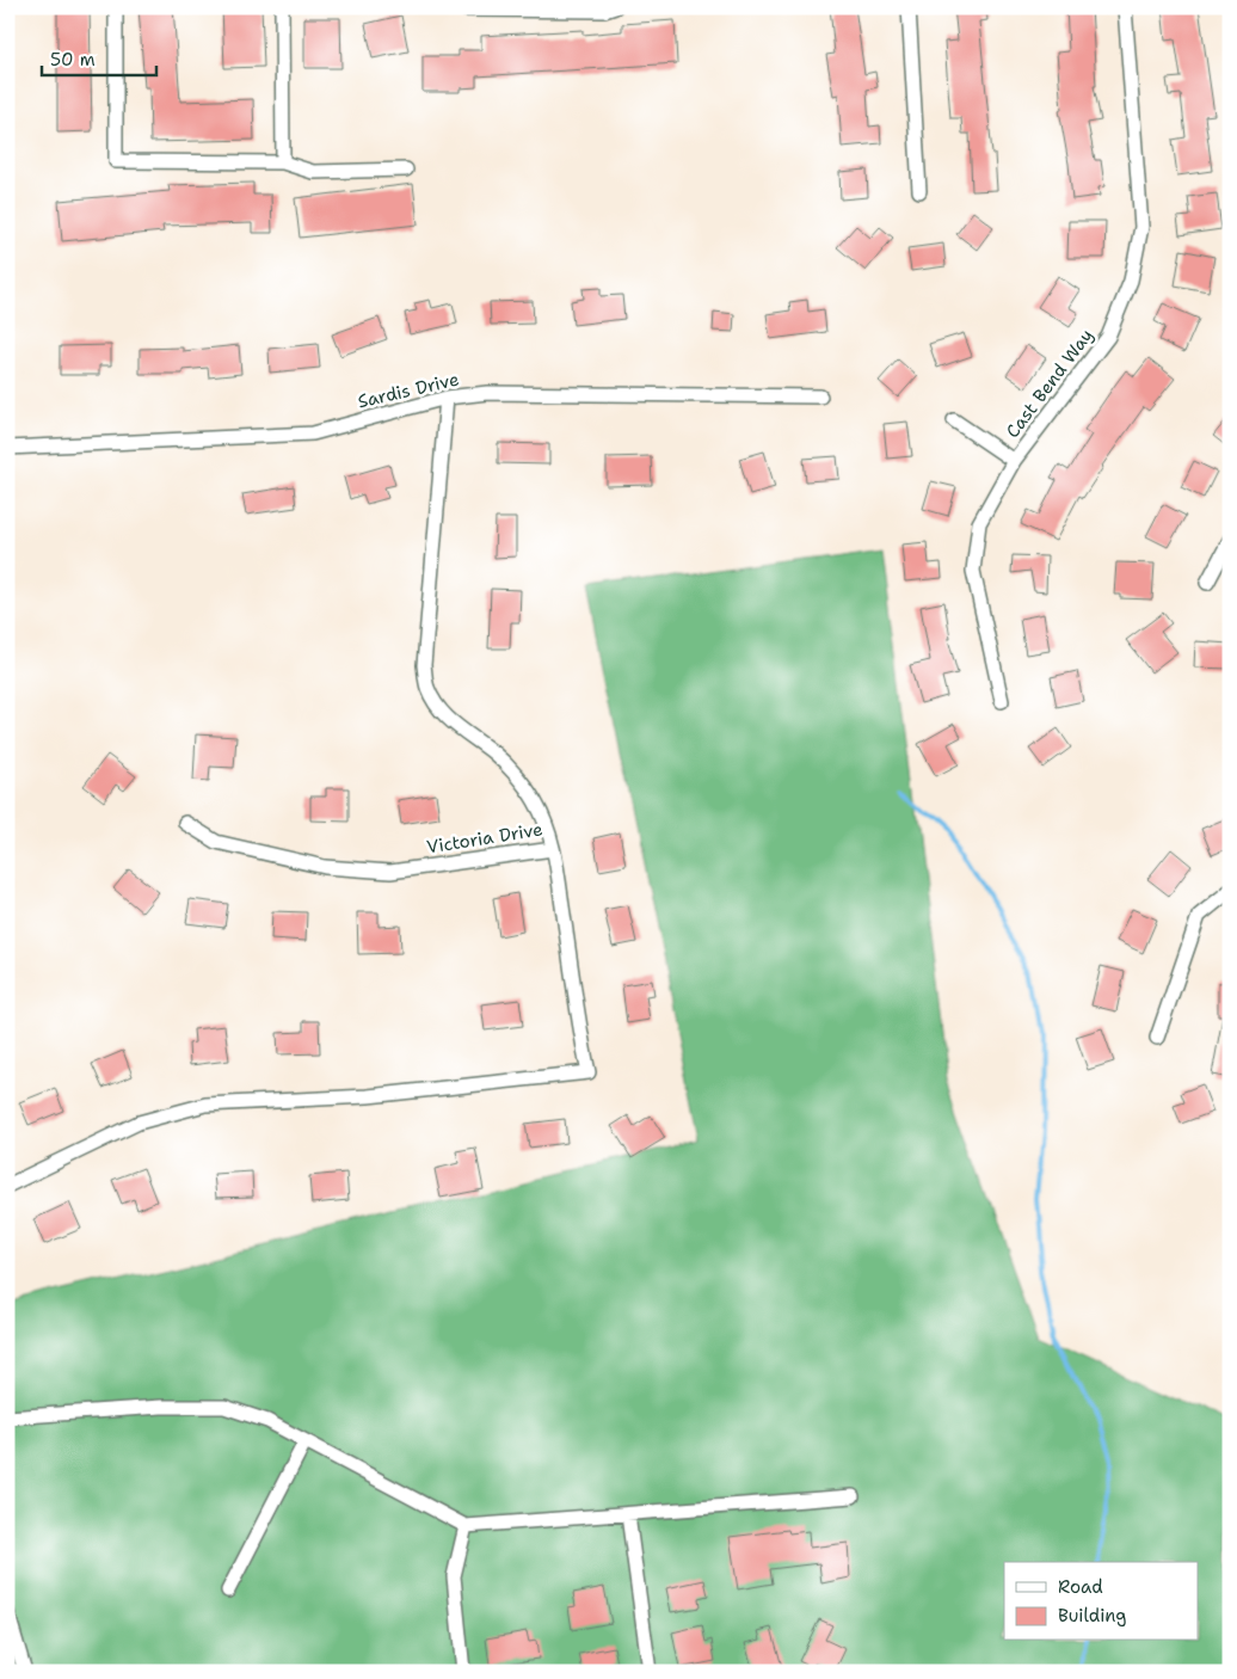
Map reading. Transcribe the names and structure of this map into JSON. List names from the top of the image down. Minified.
{"streets":{"street":["Cast Bend Way","Sardis Drive","Victoria Drive"]},"crossings":[["Sardis Drive","Victoria Drive"]],"legend":["Road","Building"],"scale_bar":"50 m"}
